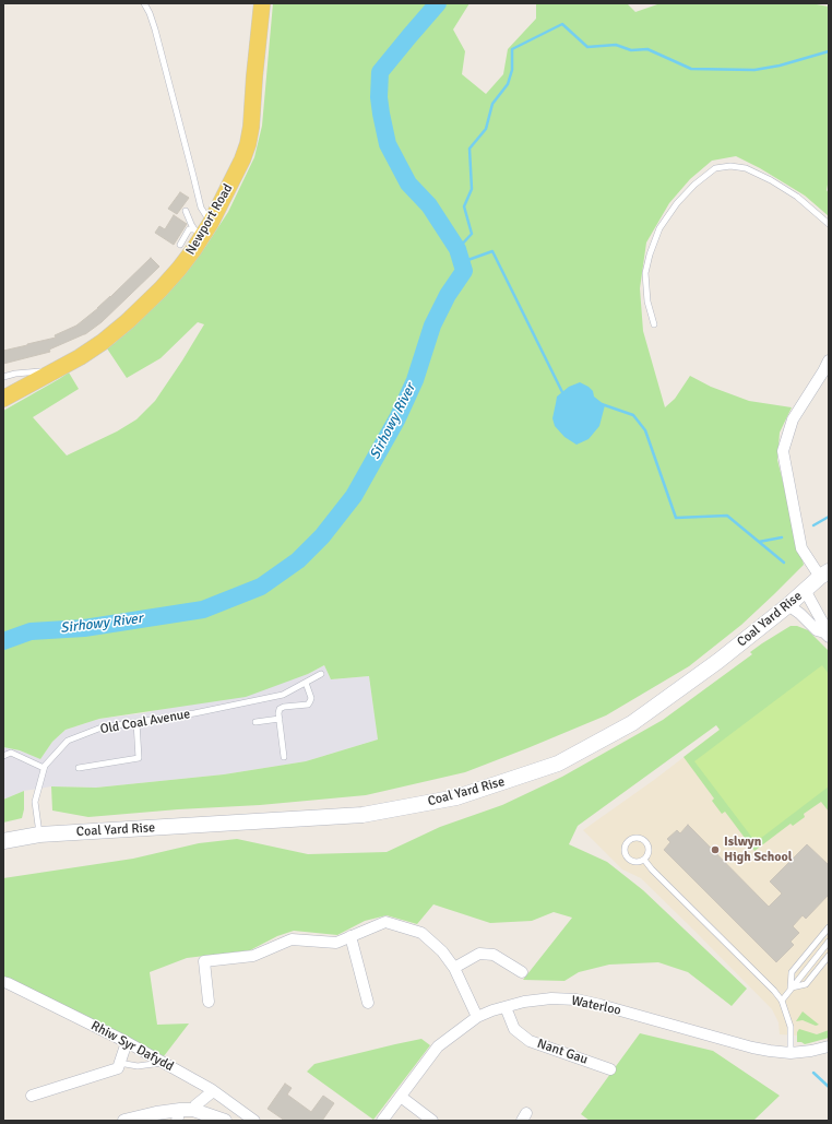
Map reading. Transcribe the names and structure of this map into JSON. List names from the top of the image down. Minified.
{"streets":{"main road":["Newport Road","Coal Yard Rise"],"street":["Waterloo","Rhiw Syr Dafydd","Nant Gau"],"lane":["Old Coal Avenue"]},"crossings":[["Coal Yard Rise","Old Coal Avenue"],["Waterloo","Nant Gau"]],"water":["Sirhowy River"],"places":["Islwyn High School"]}
